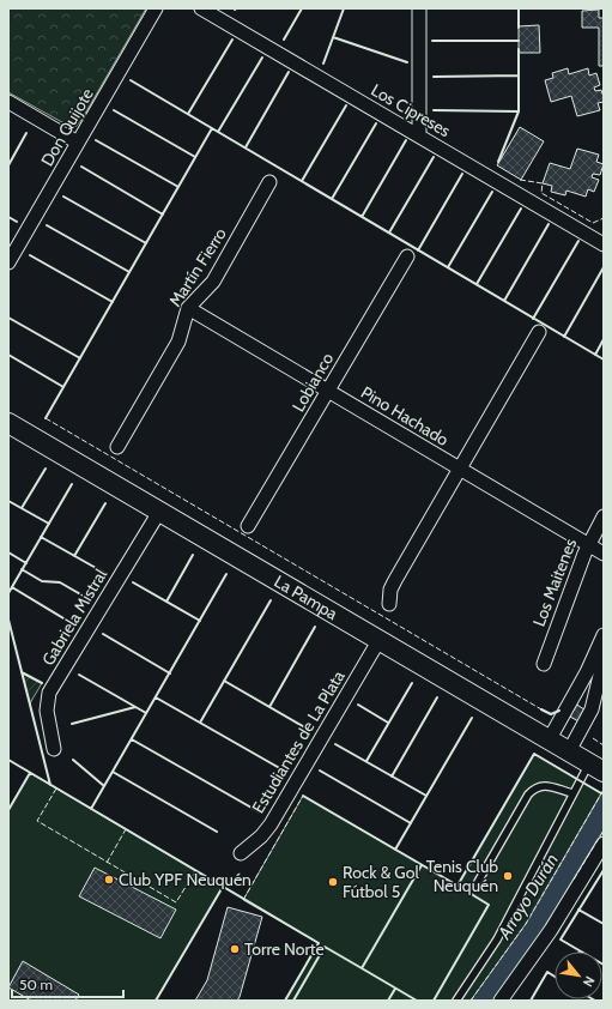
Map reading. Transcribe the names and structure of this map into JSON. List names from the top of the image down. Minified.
{"streets":{"street":["Los Cipreses","Don Quijote","Martín Fierro","Lobianco","Pino Hachado","Los Maitenes","La Pampa","Gabriela Mistral","Estudiantes de La Plata"]},"crossings":[["Martín Fierro","Pino Hachado"],["Lobianco","Pino Hachado"],["Pino Hachado","Los Maitenes"],["La Pampa","Gabriela Mistral"],["La Pampa","Estudiantes de La Plata"]],"water":["Arroyo Durán"],"places":["Tenis Club Neuquén","Club YPF Neuquén","Rock & Gol Fútbol 5","Torre Norte"],"scale_bar":"50 m","north":"bottom right"}
